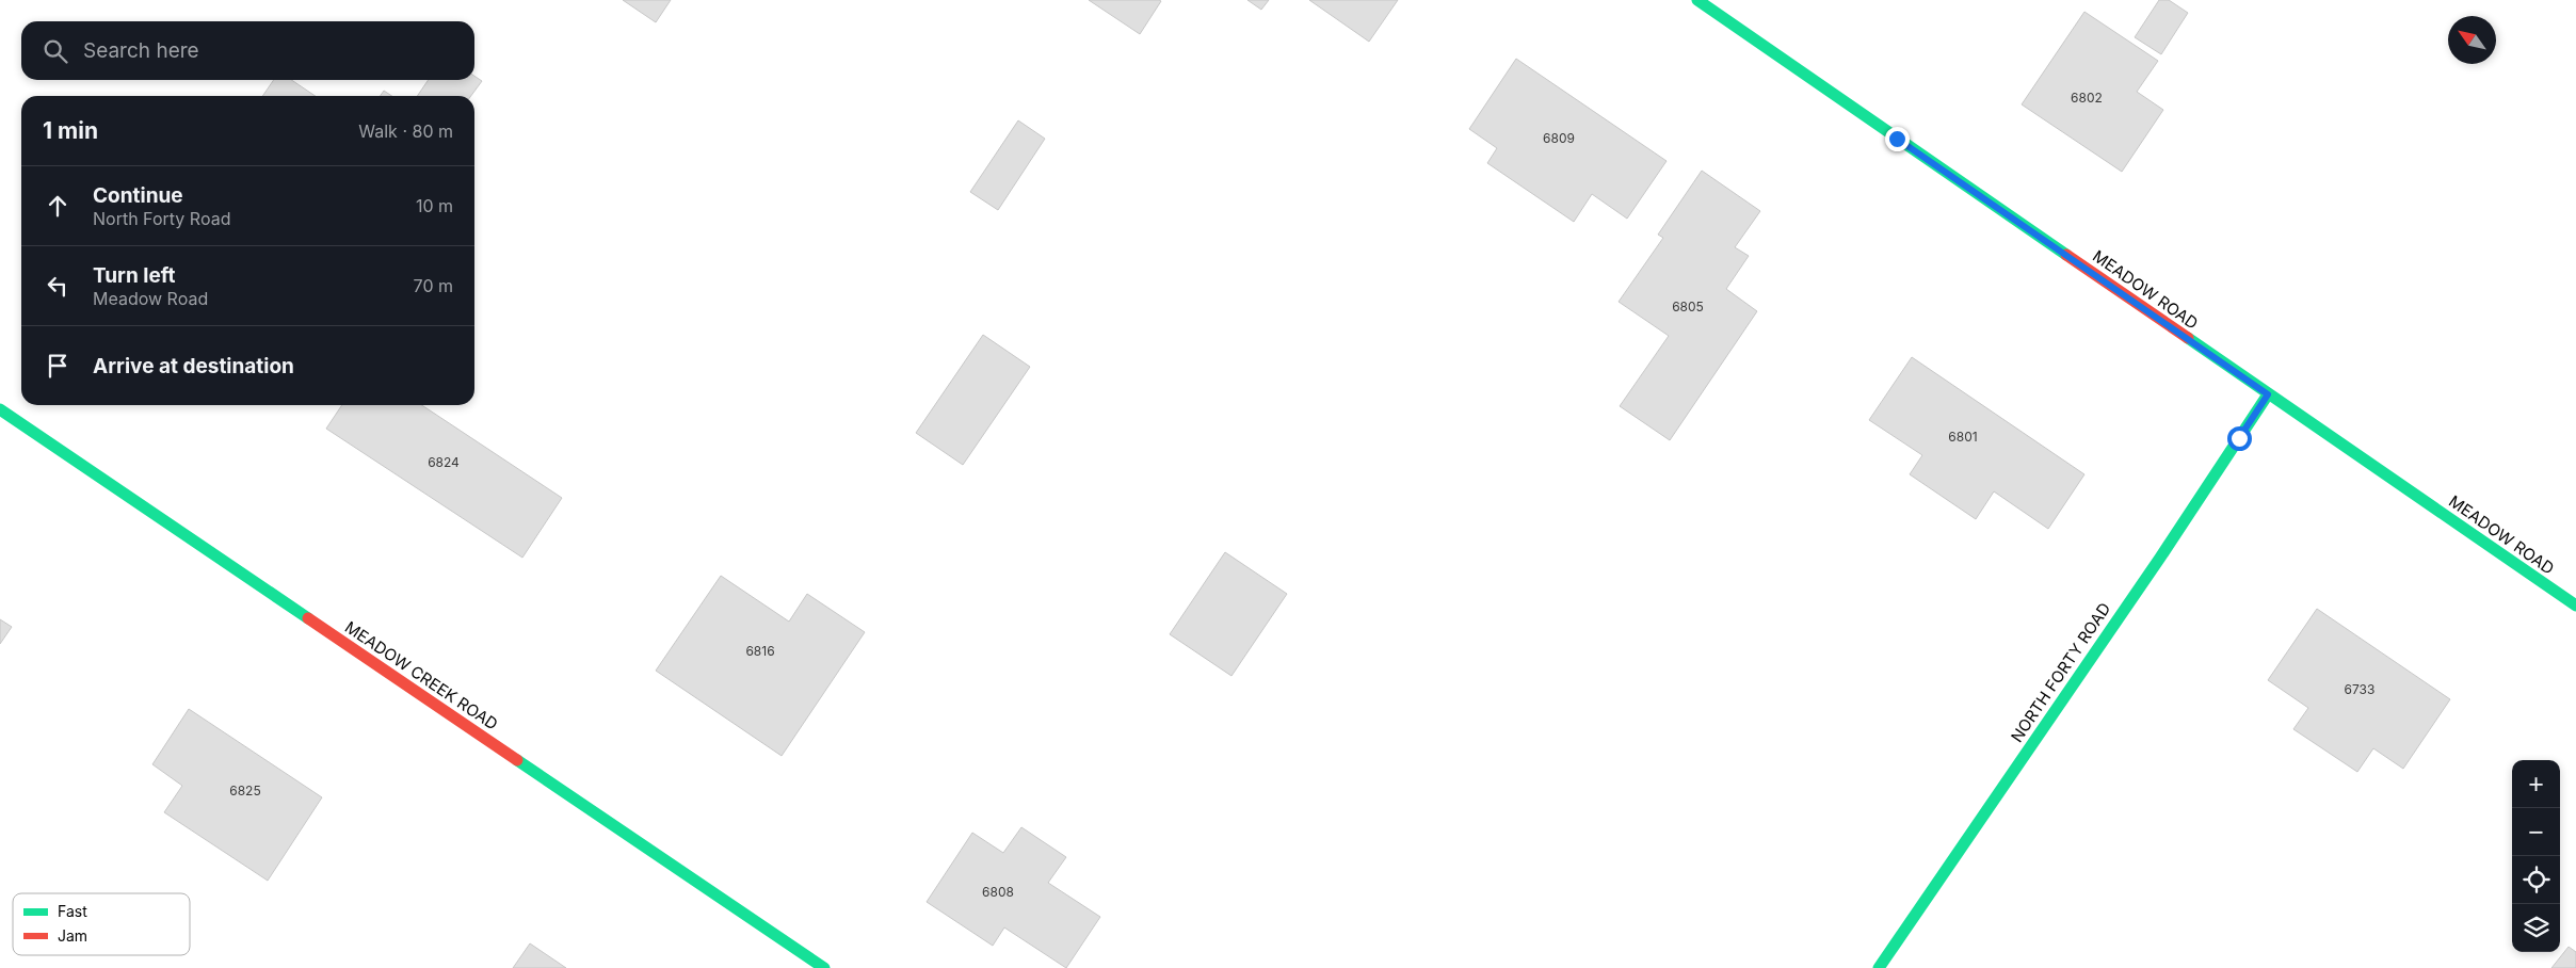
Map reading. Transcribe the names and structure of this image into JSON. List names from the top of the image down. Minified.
{"streets":{"street":["MEADOW ROAD","NORTH FORTY ROAD","MEADOW CREEK ROAD"]},"crossings":[["MEADOW ROAD","NORTH FORTY ROAD"]],"house_numbers":["6802","6809","6805","6801","6824","6816","6733","6825","6808"],"legend":["Fast","Jam"],"north":"top left","page":{"search":"Search here","heading":["1 min","Walk · 80 m"],"list":[["Continue","North Forty Road","10 m"],["Turn left","Meadow Road","70 m"],"Arrive at destination"],"map_buttons":["+","−"]}}
